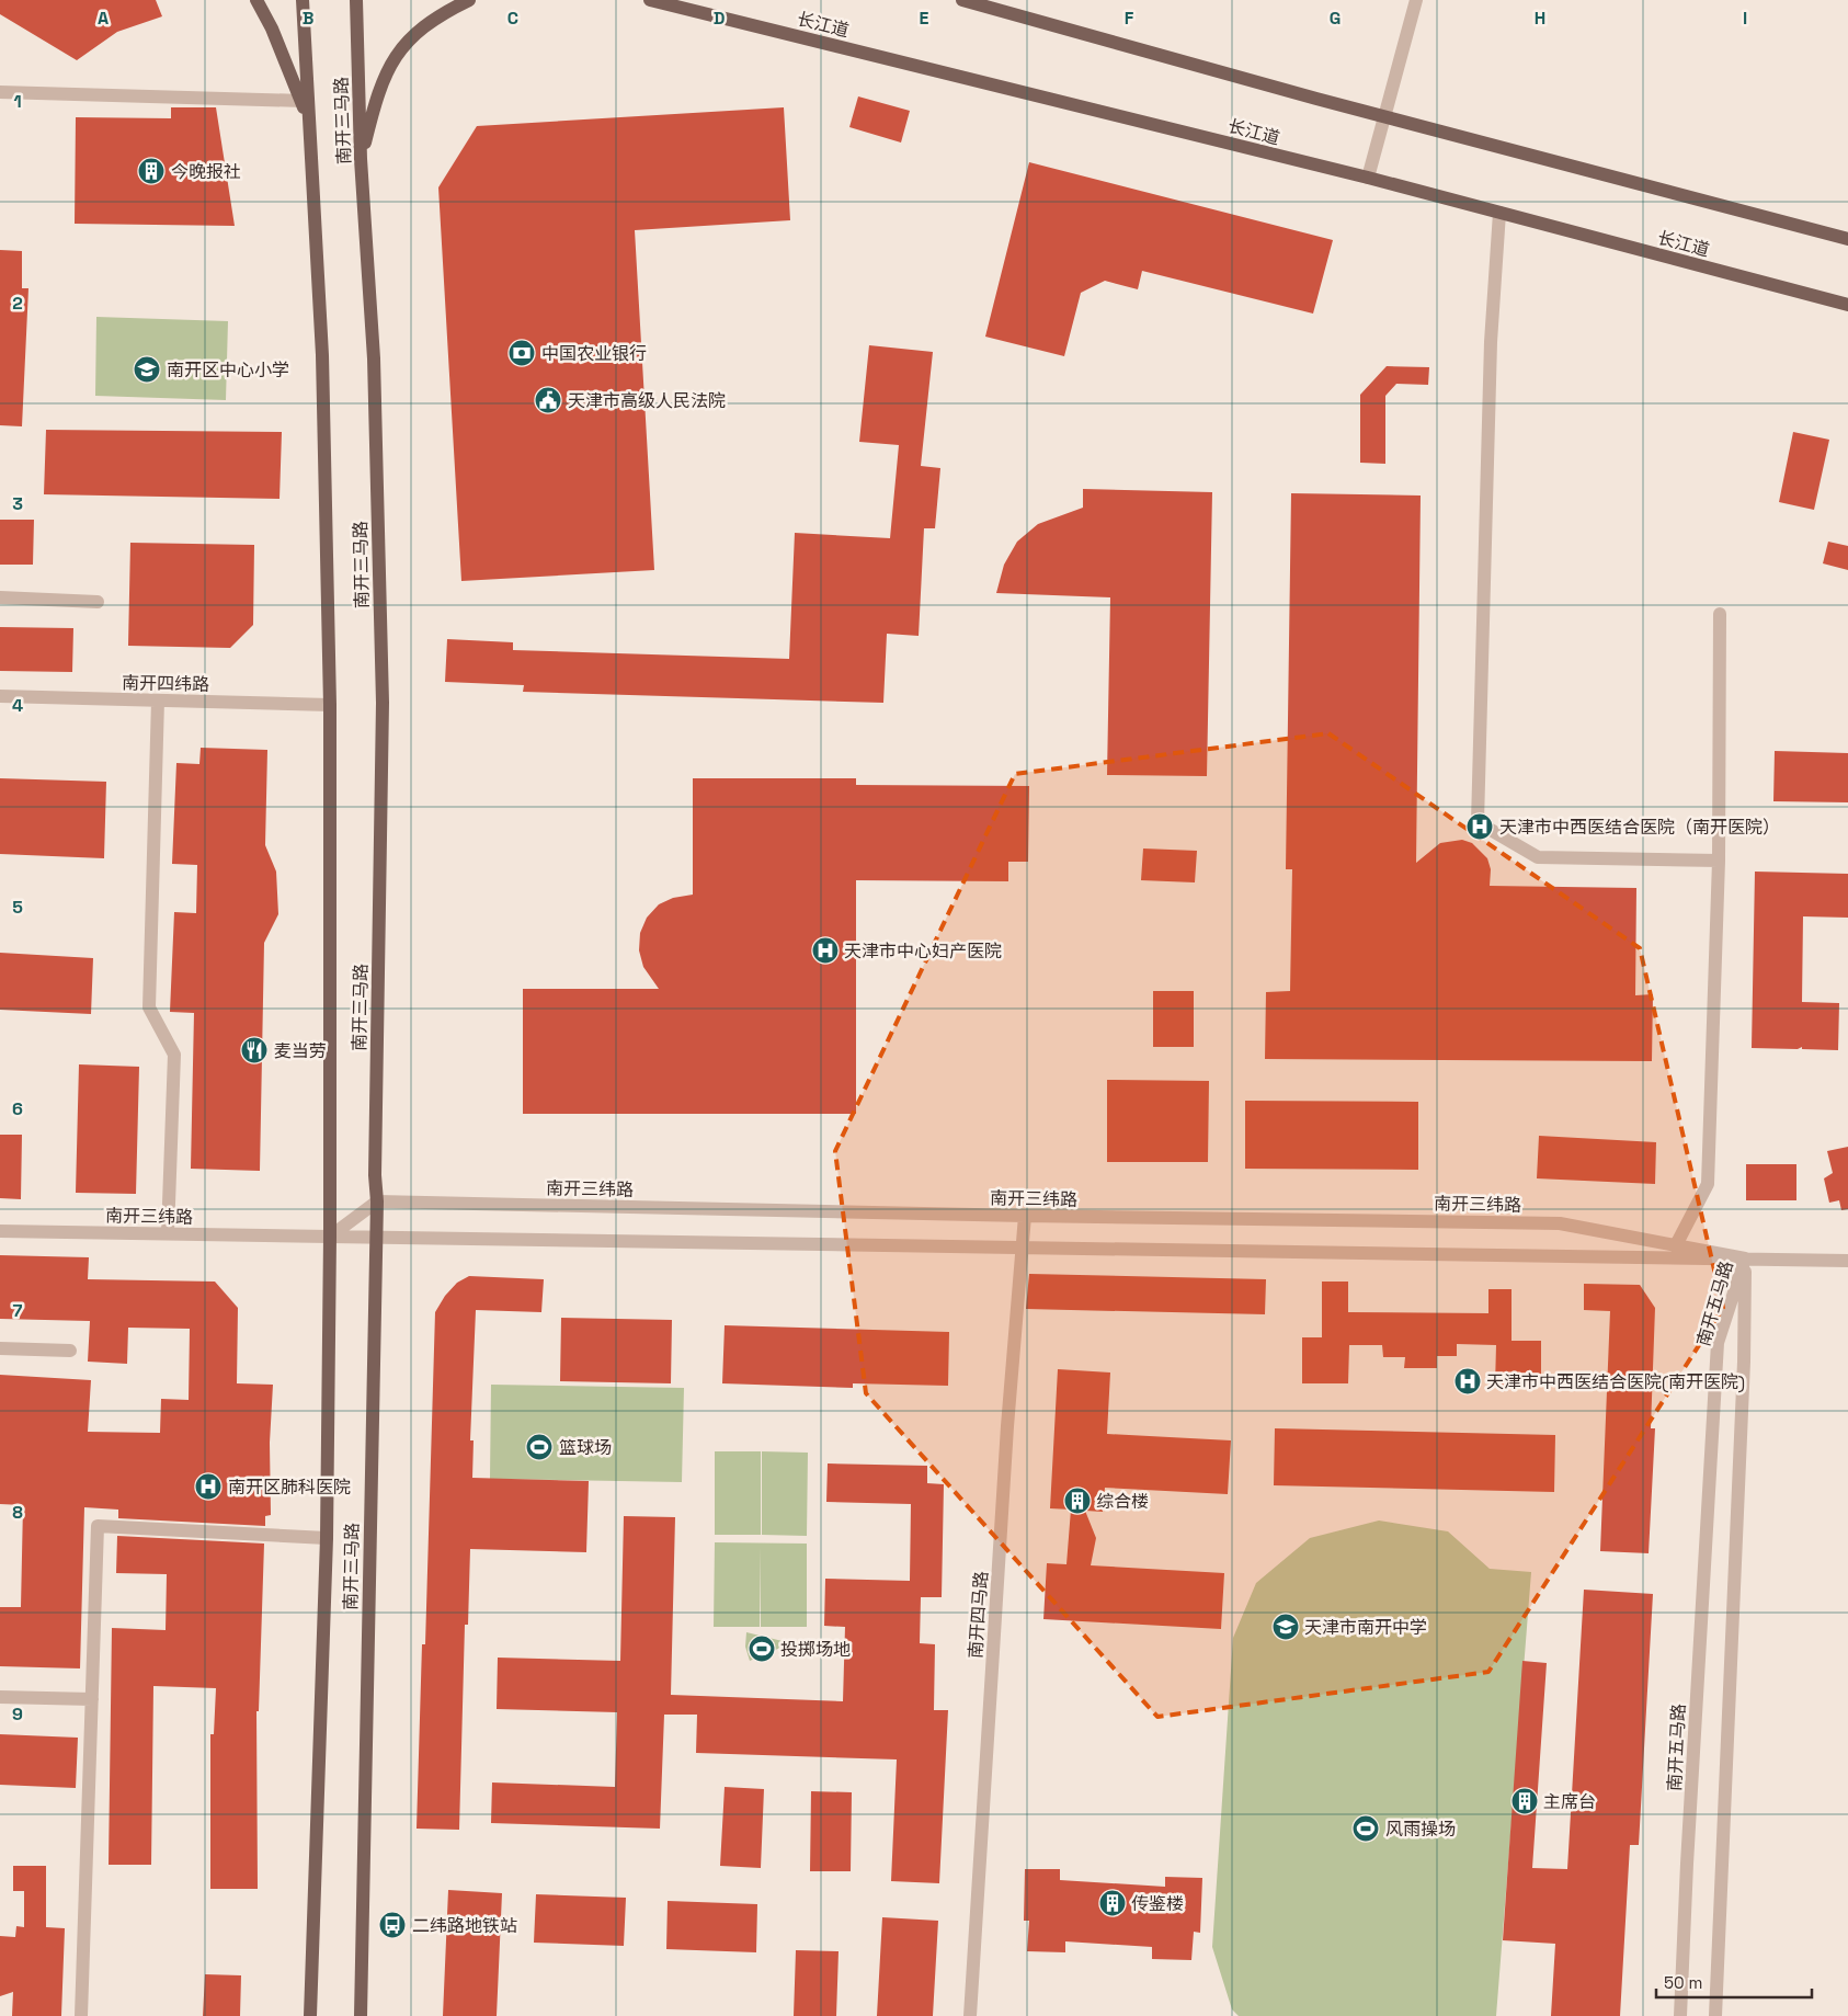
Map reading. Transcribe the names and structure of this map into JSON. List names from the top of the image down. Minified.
{"streets":{"main road":["长江道","南开三马路"],"street":["南开四纬路","南开三纬路","南开五马路","南开四马路"]},"crossings":[["南开三马路","南开四纬路"],["南开三马路","南开三纬路"],["南开三纬路","南开五马路"],["南开三纬路","南开四马路"]],"places":{"building":["今晚报社","综合楼","主席台","传鉴楼"],"bank":["中国农业银行"],"school or university":["南开区中心小学","天津市南开中学"],"public building":["天津市高级人民法院"],"hospital":["天津市中西医结合医院（南开医院）","天津市中心妇产医院","天津市中西医结合医院(南开医院)","南开区肺科医院"],"restaurant":["麦当劳"],"sports":["篮球场","投掷场地","风雨操场"],"bus stop":["二纬路地铁站"]},"scale_bar":"50 m","grid":{"columns":["A","B","C","D","E","F","G","H","I"],"rows":["1","2","3","4","5","6","7","8","9"]}}
